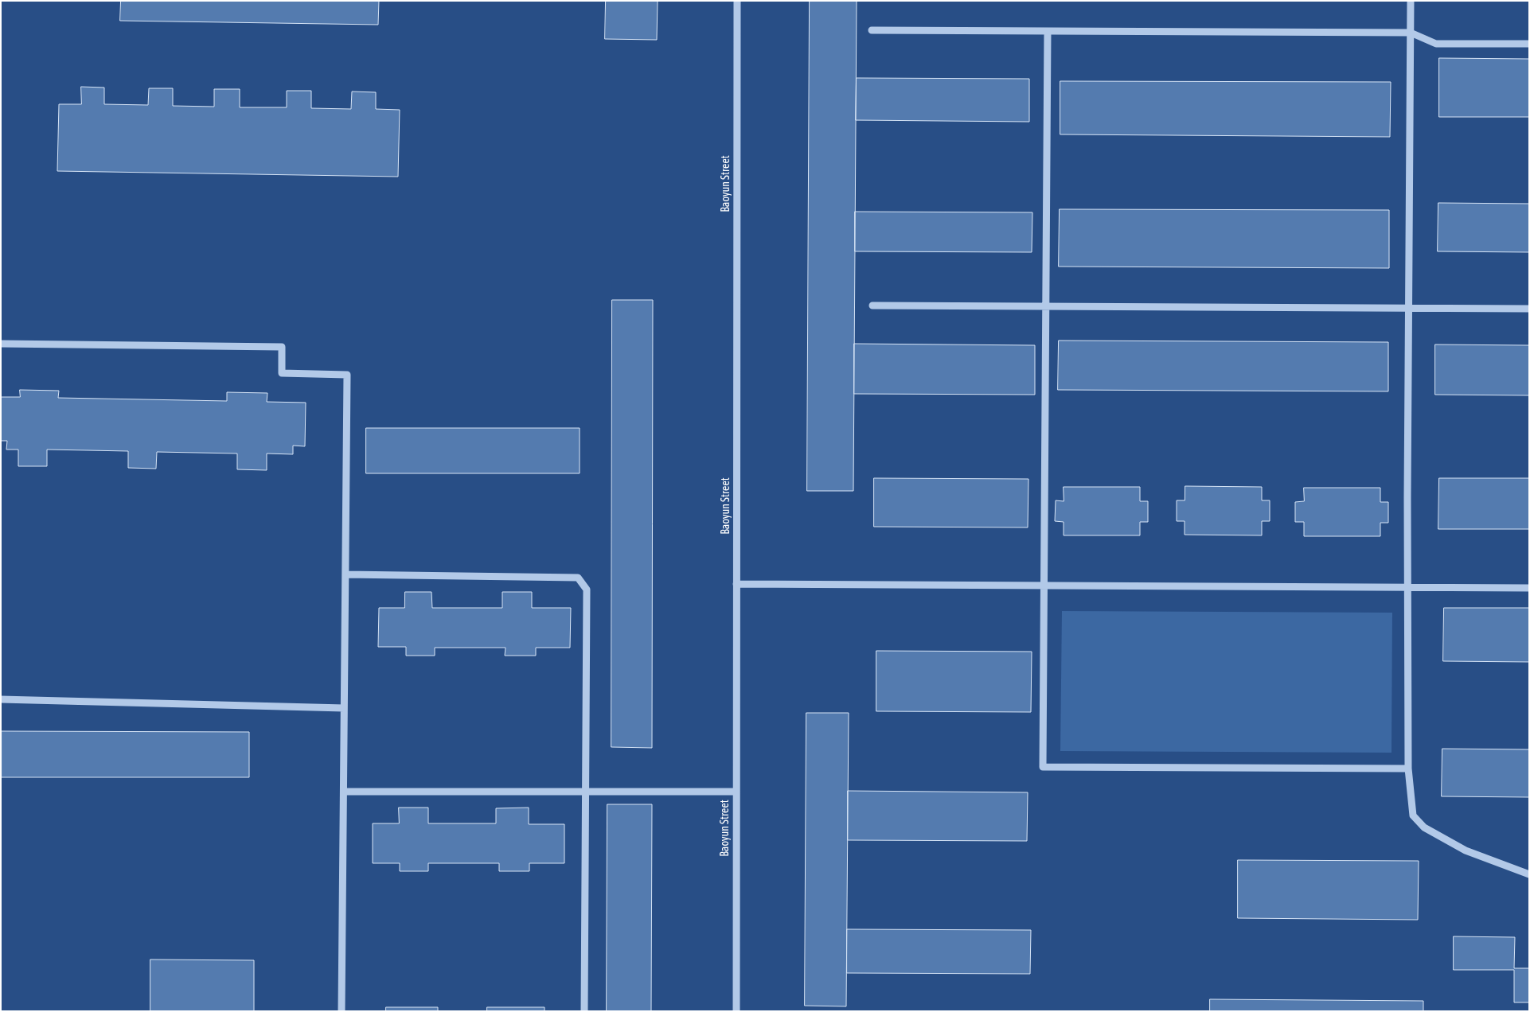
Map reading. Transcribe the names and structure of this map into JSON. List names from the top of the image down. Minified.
{"streets":{"street":["Baoyun Street"]}}
